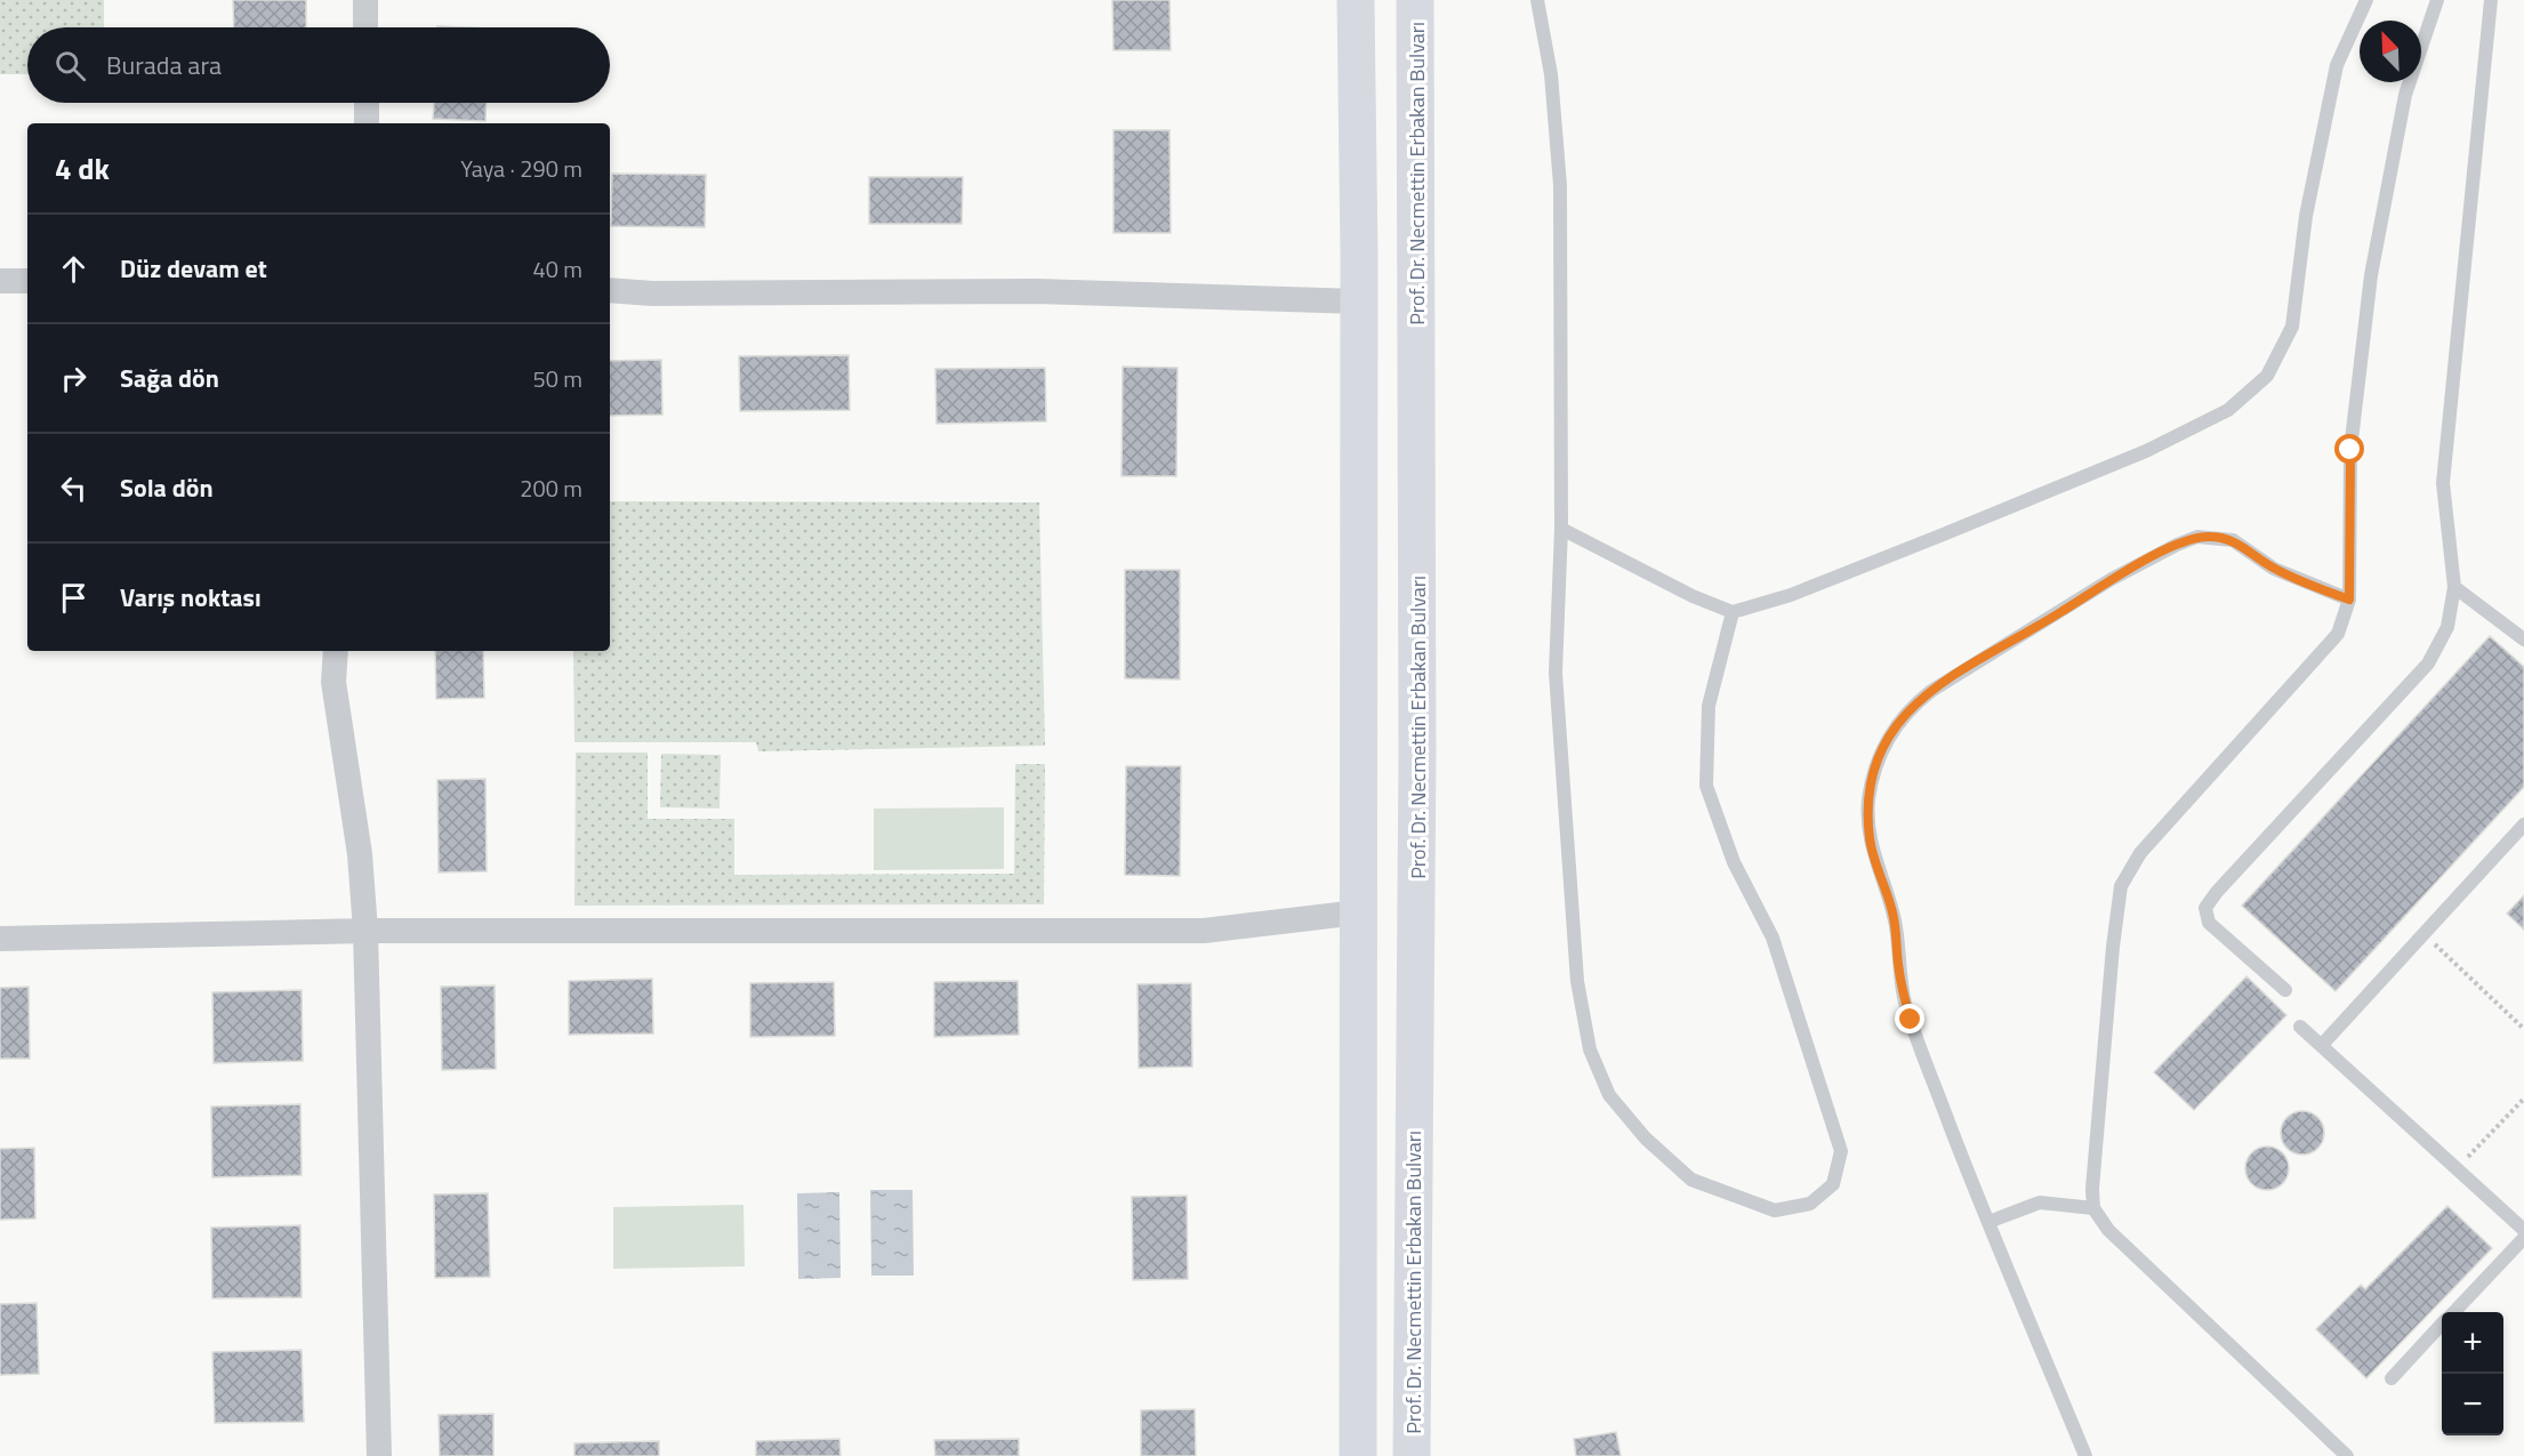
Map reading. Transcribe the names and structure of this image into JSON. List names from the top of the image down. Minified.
{"streets":{"main road":["Prof. Dr. Necmettin Erbakan Bulvarı"]},"north":"top left","page":{"search":"Burada ara","heading":["4 dk","Yaya · 290 m"],"list":[["Düz devam et","40 m"],["Sağa dön","50 m"],["Sola dön","200 m"],"Varış noktası"],"map_buttons":["+","−"]}}
